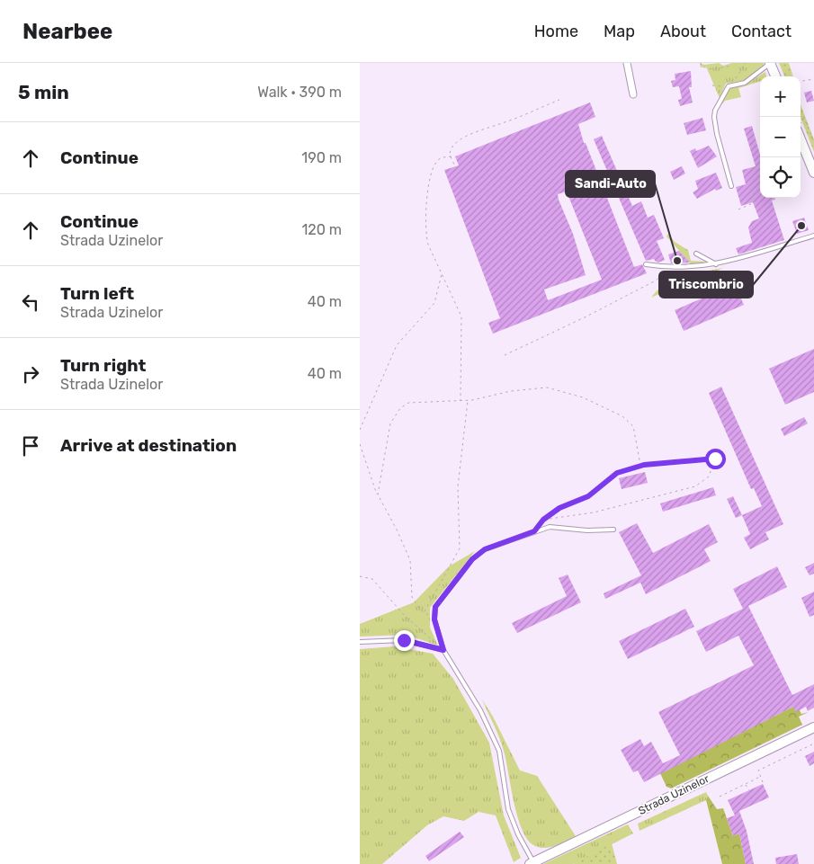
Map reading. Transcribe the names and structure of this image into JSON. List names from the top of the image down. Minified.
{"streets":{"street":["Strada Uzinelor"]},"places":["Triscombrio","Sandi-Auto"],"page":{"header":"Nearbee","nav":["Home","Map","About","Contact"],"heading":["5 min","Walk · 390 m"],"map_buttons":["+","−"],"list":[["Continue","190 m"],["Continue","Strada Uzinelor","120 m"],["Turn left","Strada Uzinelor","40 m"],["Turn right","Strada Uzinelor","40 m"],"Arrive at destination"]}}
